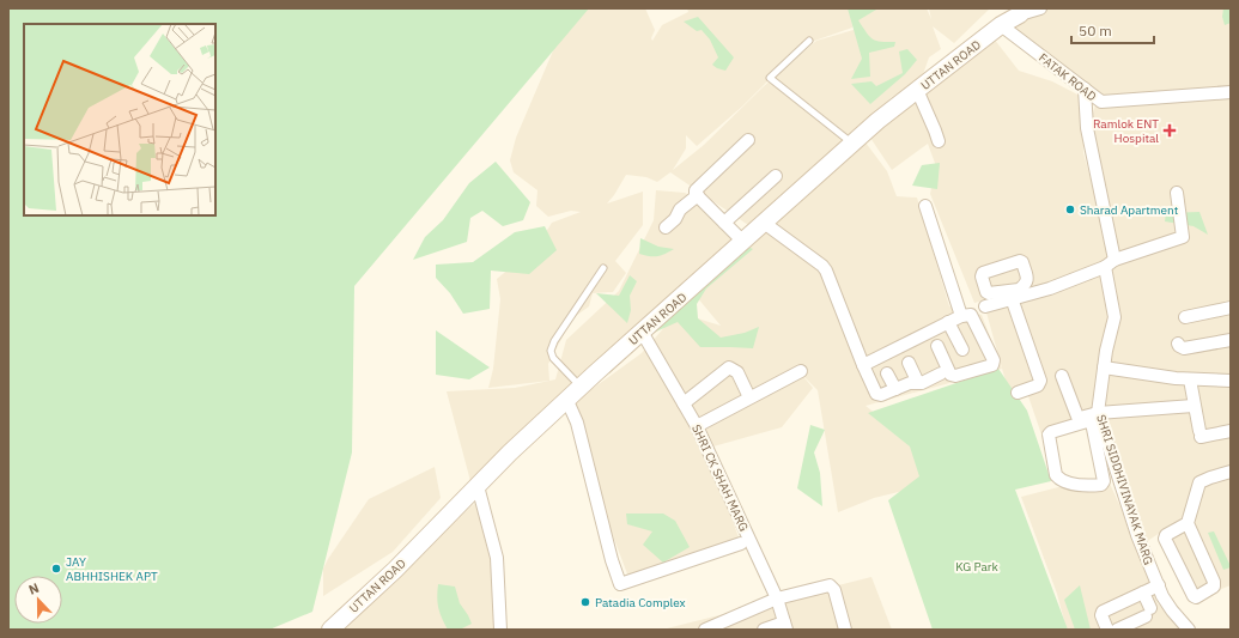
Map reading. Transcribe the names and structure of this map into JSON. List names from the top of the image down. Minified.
{"streets":{"street":["UTTAN ROAD","FATAK ROAD","SHRI CK SHAH MARG","SHRI SIDDHIVINAYAK MARG"]},"crossings":[["UTTAN ROAD","FATAK ROAD"],["UTTAN ROAD","SHRI CK SHAH MARG"],["FATAK ROAD","SHRI SIDDHIVINAYAK MARG"]],"parks":["KG Park"],"places":{"health":["Ramlok ENT Hospital"],"other":["Sharad Apartment","JAY ABHHISHEK APT","Patadia Complex"]},"scale_bar":"50 m","north":"top"}
